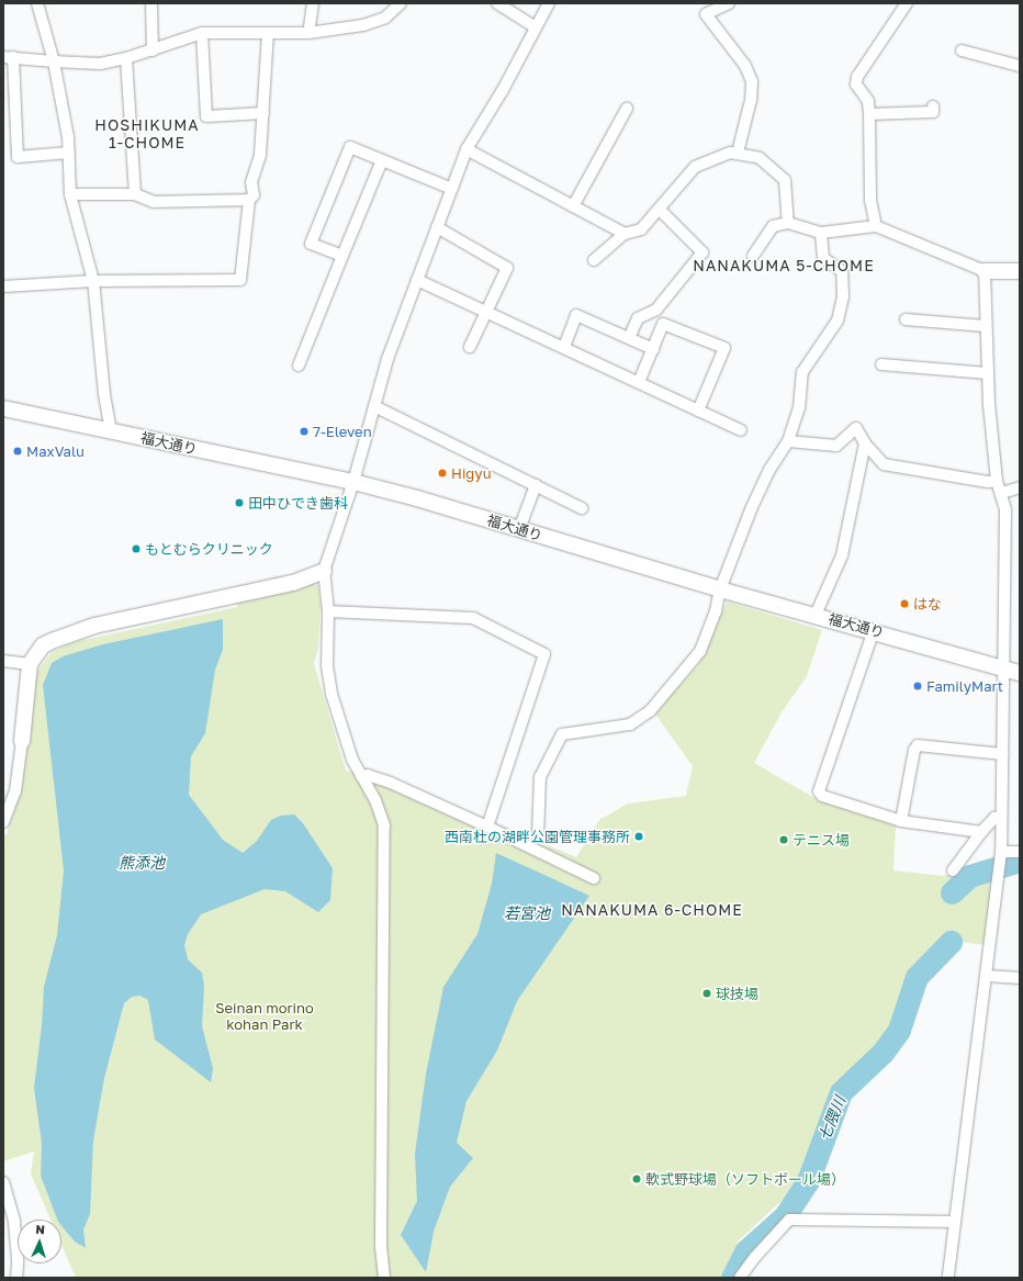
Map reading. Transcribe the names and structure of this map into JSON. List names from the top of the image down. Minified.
{"streets":{"street":["福大通り"]},"districts":["HOSHIKUMA 1-CHOME","NANAKUMA 5-CHOME","NANAKUMA 6-CHOME"],"water":["熊添池","若宮池","七隈川"],"parks":["Seinan morino kohan Park"],"places":["7-Eleven","MaxValu","Higyu","田中ひでき歯科","もとむらクリニック","はな","FamilyMart","西南杜の湖畔公園管理事務所","テニス場","球技場","軟式野球場（ソフトボール場）"],"north":"top"}
